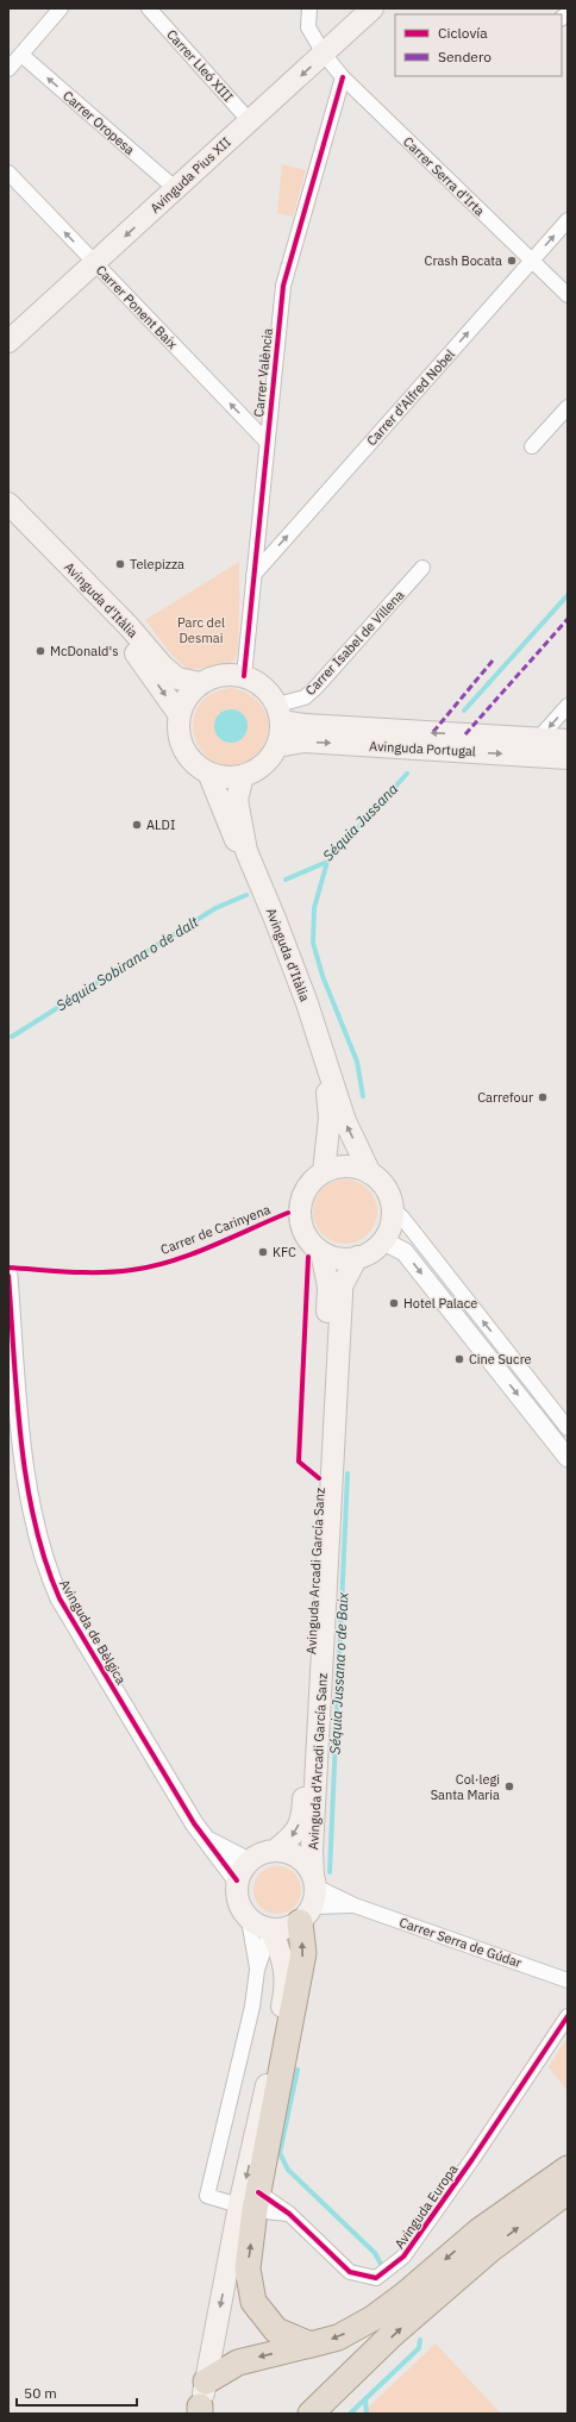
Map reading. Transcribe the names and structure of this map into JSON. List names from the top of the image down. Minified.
{"streets":{"main road":["Avinguda Pius XII","Avinguda d'Itàlia","Avinguda Portugal","Avinguda Arcadi García Sanz","Avinguda d'Arcadi García Sanz"],"street":["Carrer Lleó XIII","Carrer Oropesa","Carrer Serra d'Irta","Carrer Ponent Baix","Carrer València","Carrer d'Alfred Nobel","Carrer Isabel de Villena","Avinguda de Bèlgica","Carrer Serra de Gúdar","Avinguda Europa"],"cycle path":["Carrer de Carinyena"]},"crossings":[["Carrer Lleó XIII","Avinguda Pius XII"],["Carrer Oropesa","Avinguda Pius XII"],["Avinguda Pius XII","Carrer Serra d'Irta"],["Avinguda Pius XII","Carrer Ponent Baix"],["Carrer Serra d'Irta","Carrer València"],["Carrer Serra d'Irta","Carrer d'Alfred Nobel"],["Carrer Ponent Baix","Carrer València"],["Carrer València","Carrer d'Alfred Nobel"],["Carrer València","Avinguda d'Itàlia"],["Carrer València","Carrer Isabel de Villena"],["Carrer València","Avinguda Portugal"],["Avinguda d'Itàlia","Carrer Isabel de Villena"],["Avinguda d'Itàlia","Avinguda Portugal"],["Avinguda d'Itàlia","Avinguda Arcadi García Sanz"],["Avinguda d'Itàlia","Avinguda d'Arcadi García Sanz"],["Carrer Isabel de Villena","Avinguda Portugal"],["Avinguda Arcadi García Sanz","Avinguda de Bèlgica"],["Avinguda Arcadi García Sanz","Avinguda d'Arcadi García Sanz"],["Avinguda Arcadi García Sanz","Carrer Serra de Gúdar"],["Avinguda de Bèlgica","Avinguda d'Arcadi García Sanz"],["Avinguda de Bèlgica","Carrer Serra de Gúdar"],["Avinguda d'Arcadi García Sanz","Carrer Serra de Gúdar"]],"one_way":["Carrer Oropesa","Avinguda Pius XII","Carrer Ponent Baix","Carrer d'Alfred Nobel","Avinguda Arcadi García Sanz"],"water":["Séquia Jussana","Séquia Sobirana o de dalt","Séquia Jussana o de Baix"],"parks":["Parc del Desmai"],"places":["Crash Bocata","Telepizza","McDonald's","ALDI","Carrefour","KFC","Hotel Palace","Cine Sucre","Col·legi Santa Maria"],"legend":["Ciclovía","Sendero"],"scale_bar":"50 m"}
